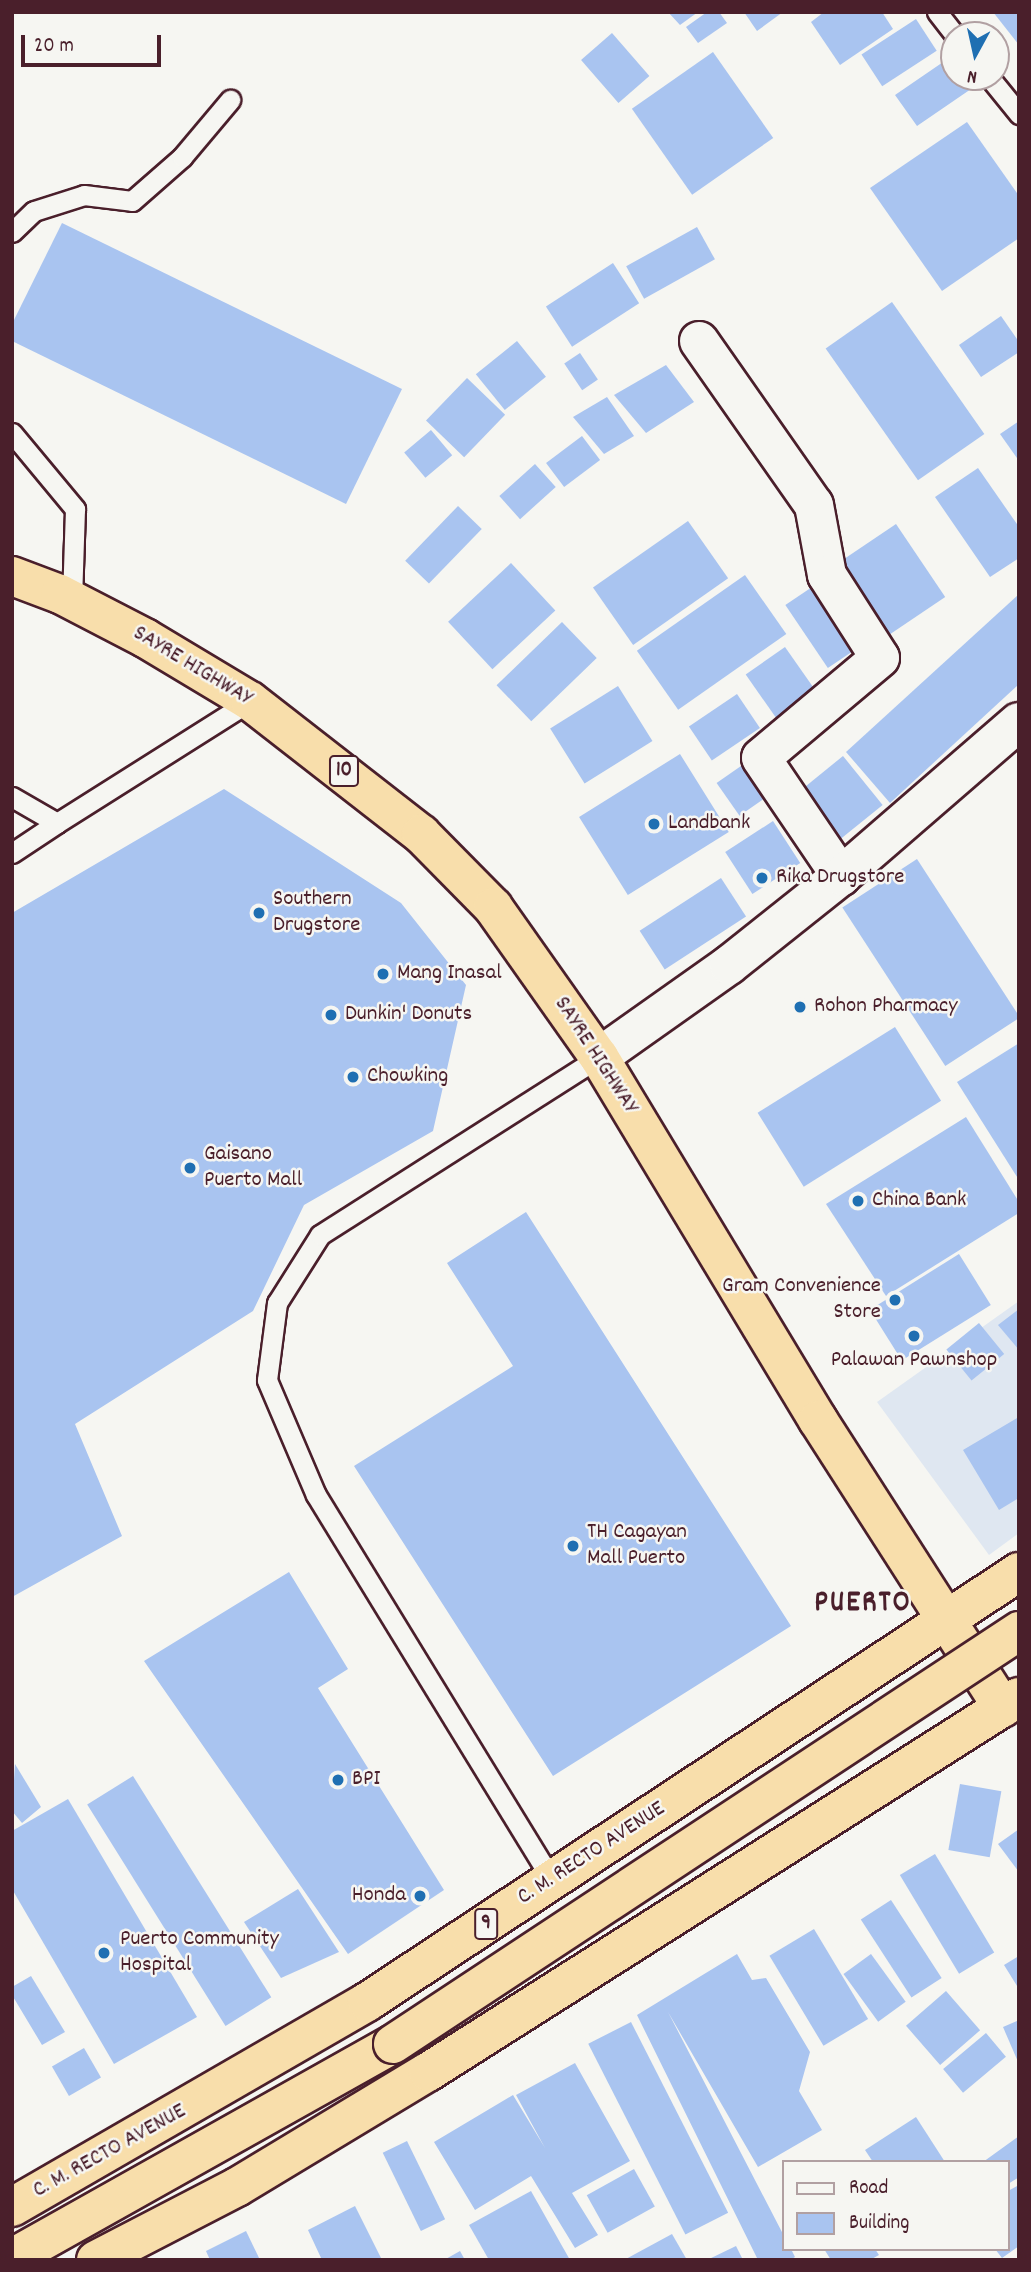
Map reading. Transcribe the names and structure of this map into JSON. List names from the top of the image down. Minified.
{"streets":{"highway":["SAYRE HIGHWAY","10","C. M. RECTO AVENUE","9"]},"crossings":[["SAYRE HIGHWAY","C. M. RECTO AVENUE"]],"districts":["PUERTO"],"places":["Landbank","Rika Drugstore","Southern Drugstore","Mang Inasal","Rohon Pharmacy","Dunkin' Donuts","Chowking","Gaisano Puerto Mall","China Bank","Gram Convenience Store","Palawan Pawnshop","TH Cagayan Mall Puerto","BPI","Honda","Puerto Community Hospital"],"legend":["Road","Building"],"scale_bar":"20 m","north":"bottom"}
